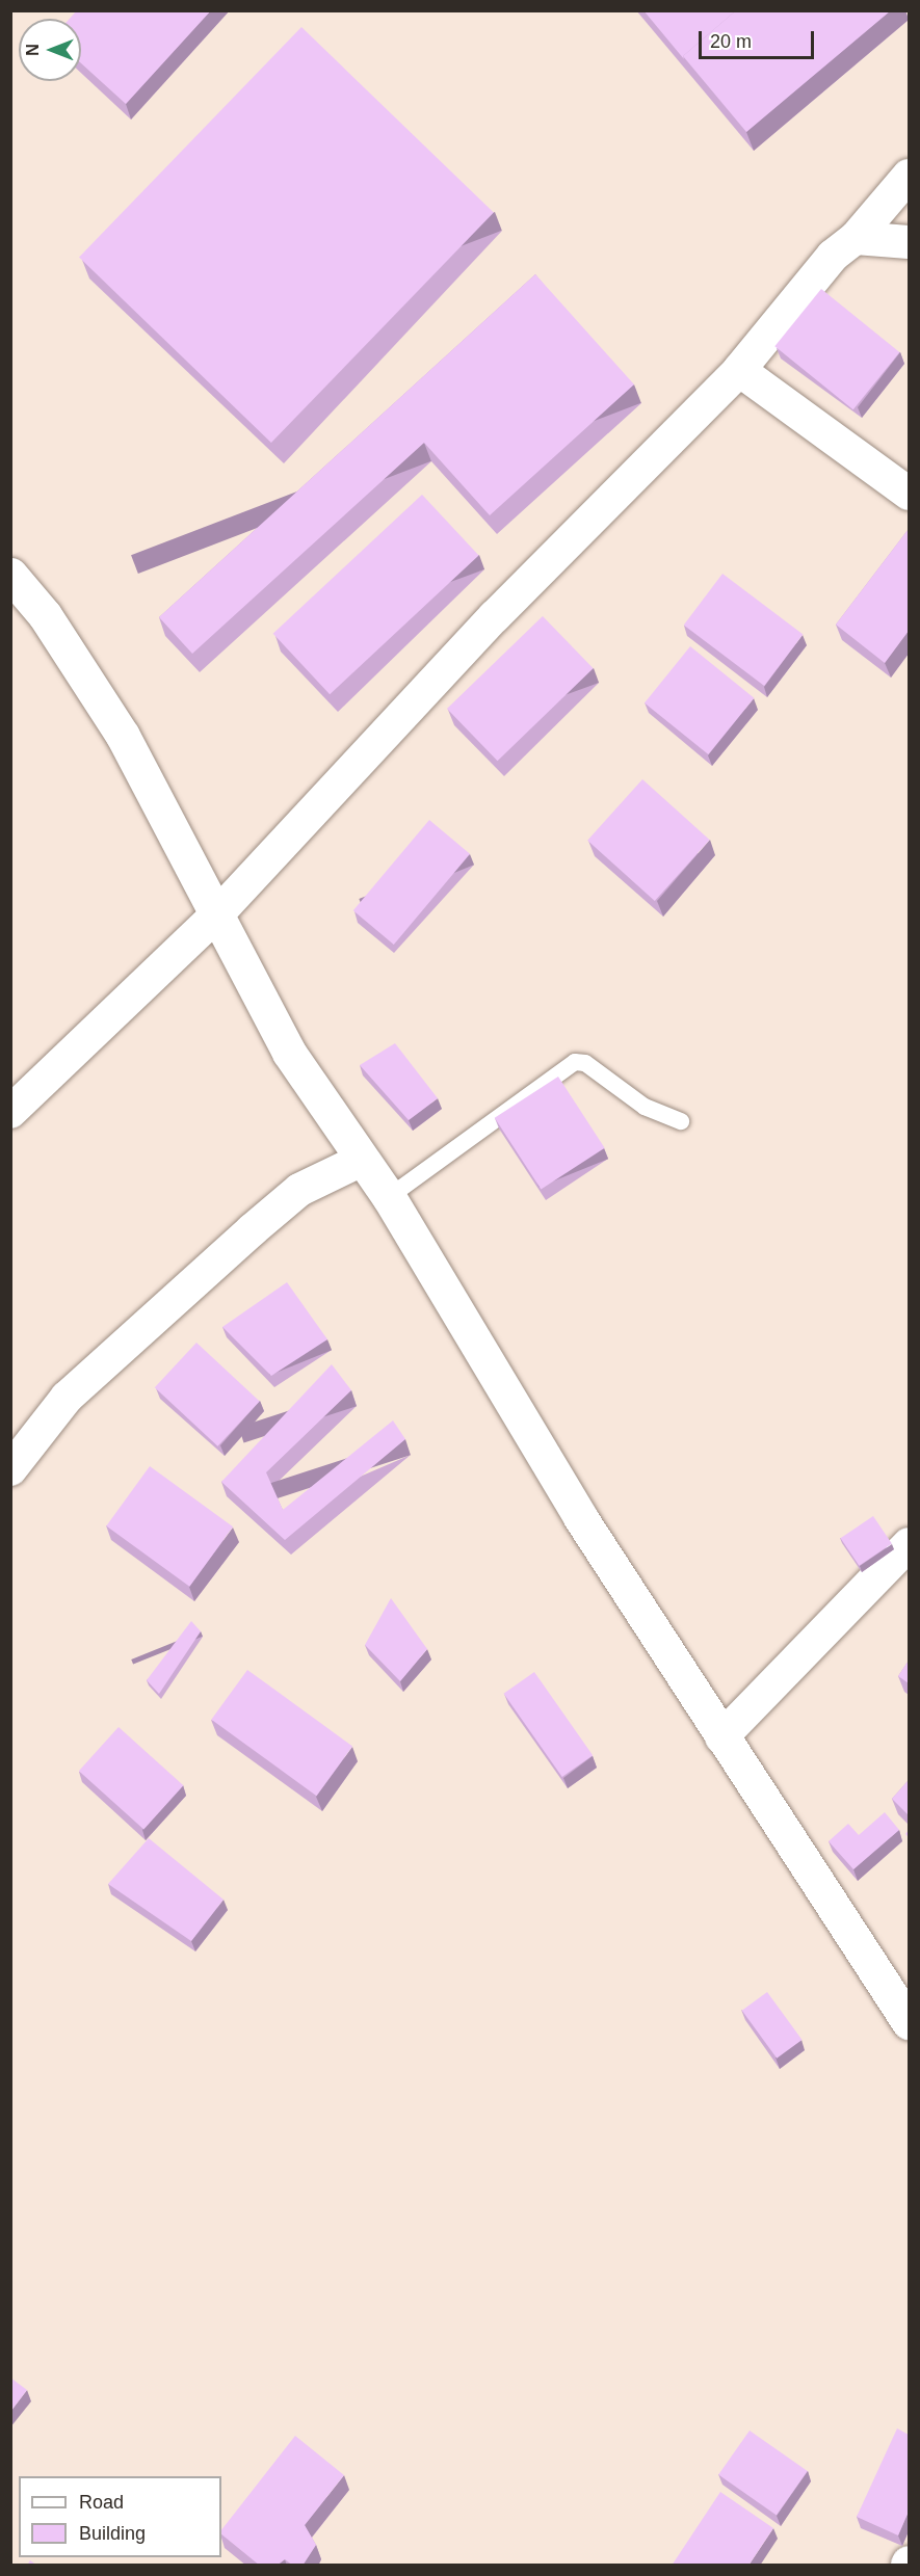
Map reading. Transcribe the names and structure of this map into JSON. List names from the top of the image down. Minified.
{"legend":["Road","Building"],"scale_bar":"20 m","north":"left"}
